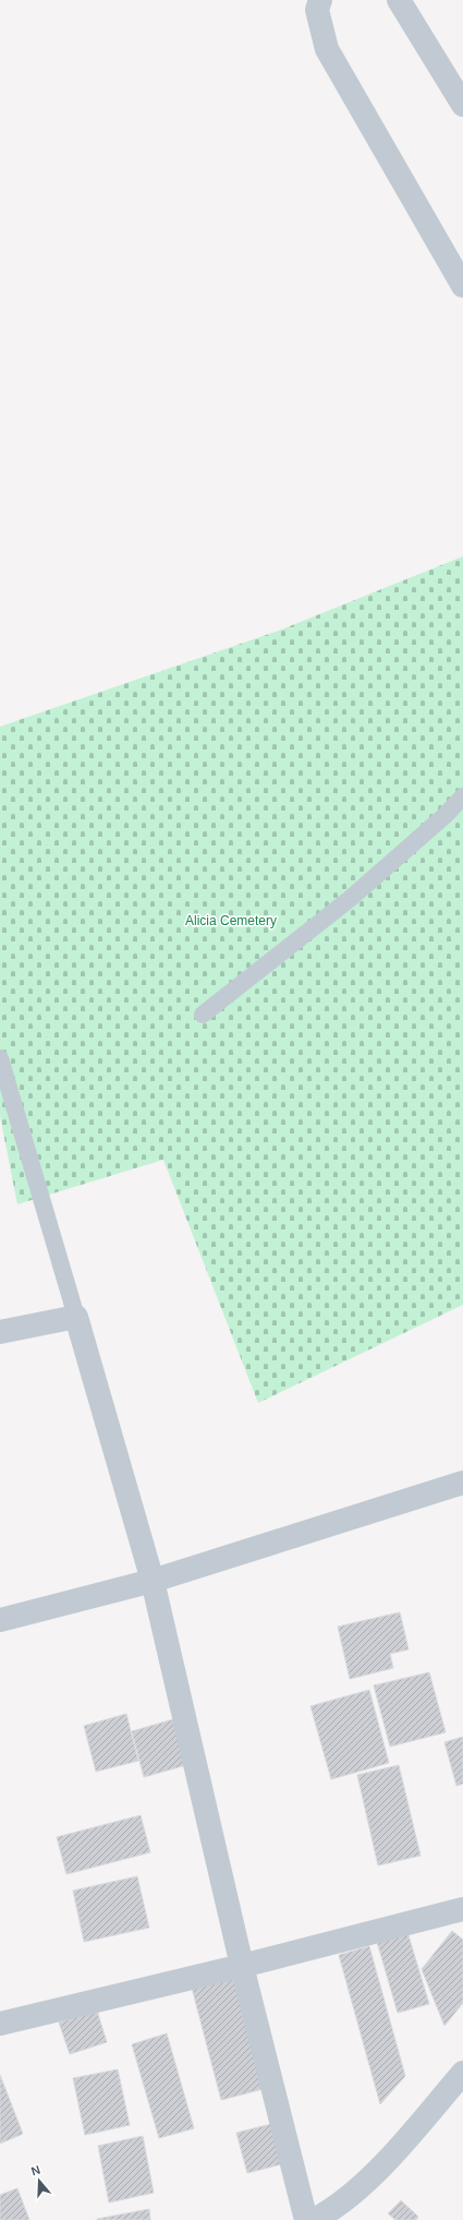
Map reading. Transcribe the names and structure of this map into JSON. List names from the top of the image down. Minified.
{"parks":["Alicia Cemetery"],"north":"top"}
